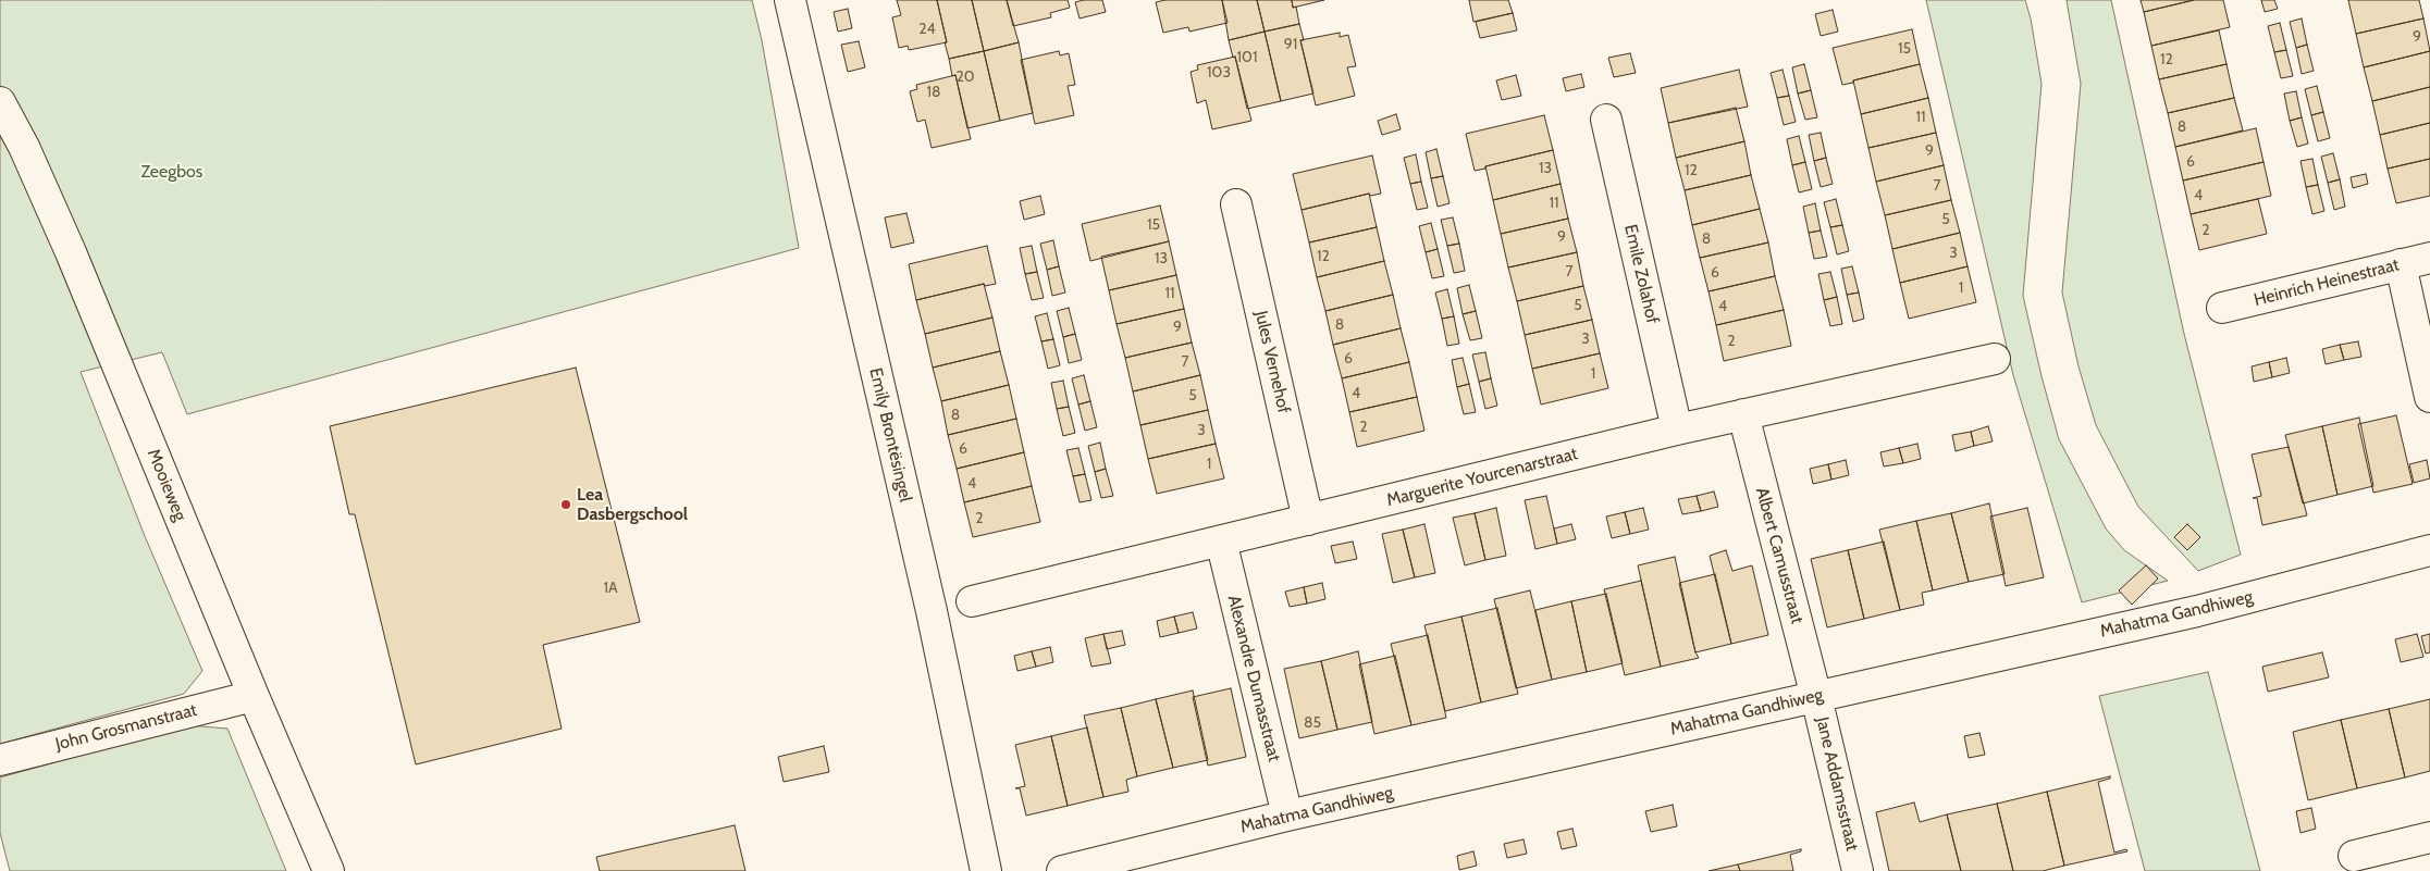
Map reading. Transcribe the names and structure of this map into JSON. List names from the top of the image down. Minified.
{"streets":{"street":["Emile Zolahof","Heinrich Heinestraat","Jules Vernehof","Emily Brontësingel","Marguerite Yourcenarstraat","Mooieweg","Albert Camusstraat","Mahatma Gandhiweg","Alexandre Dumasstraat","John Grosmanstraat","Jane Addamsstraat"]},"crossings":[["Emile Zolahof","Marguerite Yourcenarstraat"],["Jules Vernehof","Marguerite Yourcenarstraat"],["Marguerite Yourcenarstraat","Albert Camusstraat"],["Marguerite Yourcenarstraat","Alexandre Dumasstraat"],["Mooieweg","John Grosmanstraat"],["Albert Camusstraat","Mahatma Gandhiweg"],["Albert Camusstraat","Jane Addamsstraat"],["Mahatma Gandhiweg","Alexandre Dumasstraat"],["Mahatma Gandhiweg","Jane Addamsstraat"]],"parks":["Zeegbos"],"places":["Lea Dasbergschool"],"house_numbers":["24","9","91","15","101","12","103","20","18","11","8","9","6","13","12","7","4","11","5","15","2","9","8","3","12","13","7","6","1","11","5","4","8","9","3","2","6","7","1","4","5","8","2","3","6","1","4","2","1A","85"]}
